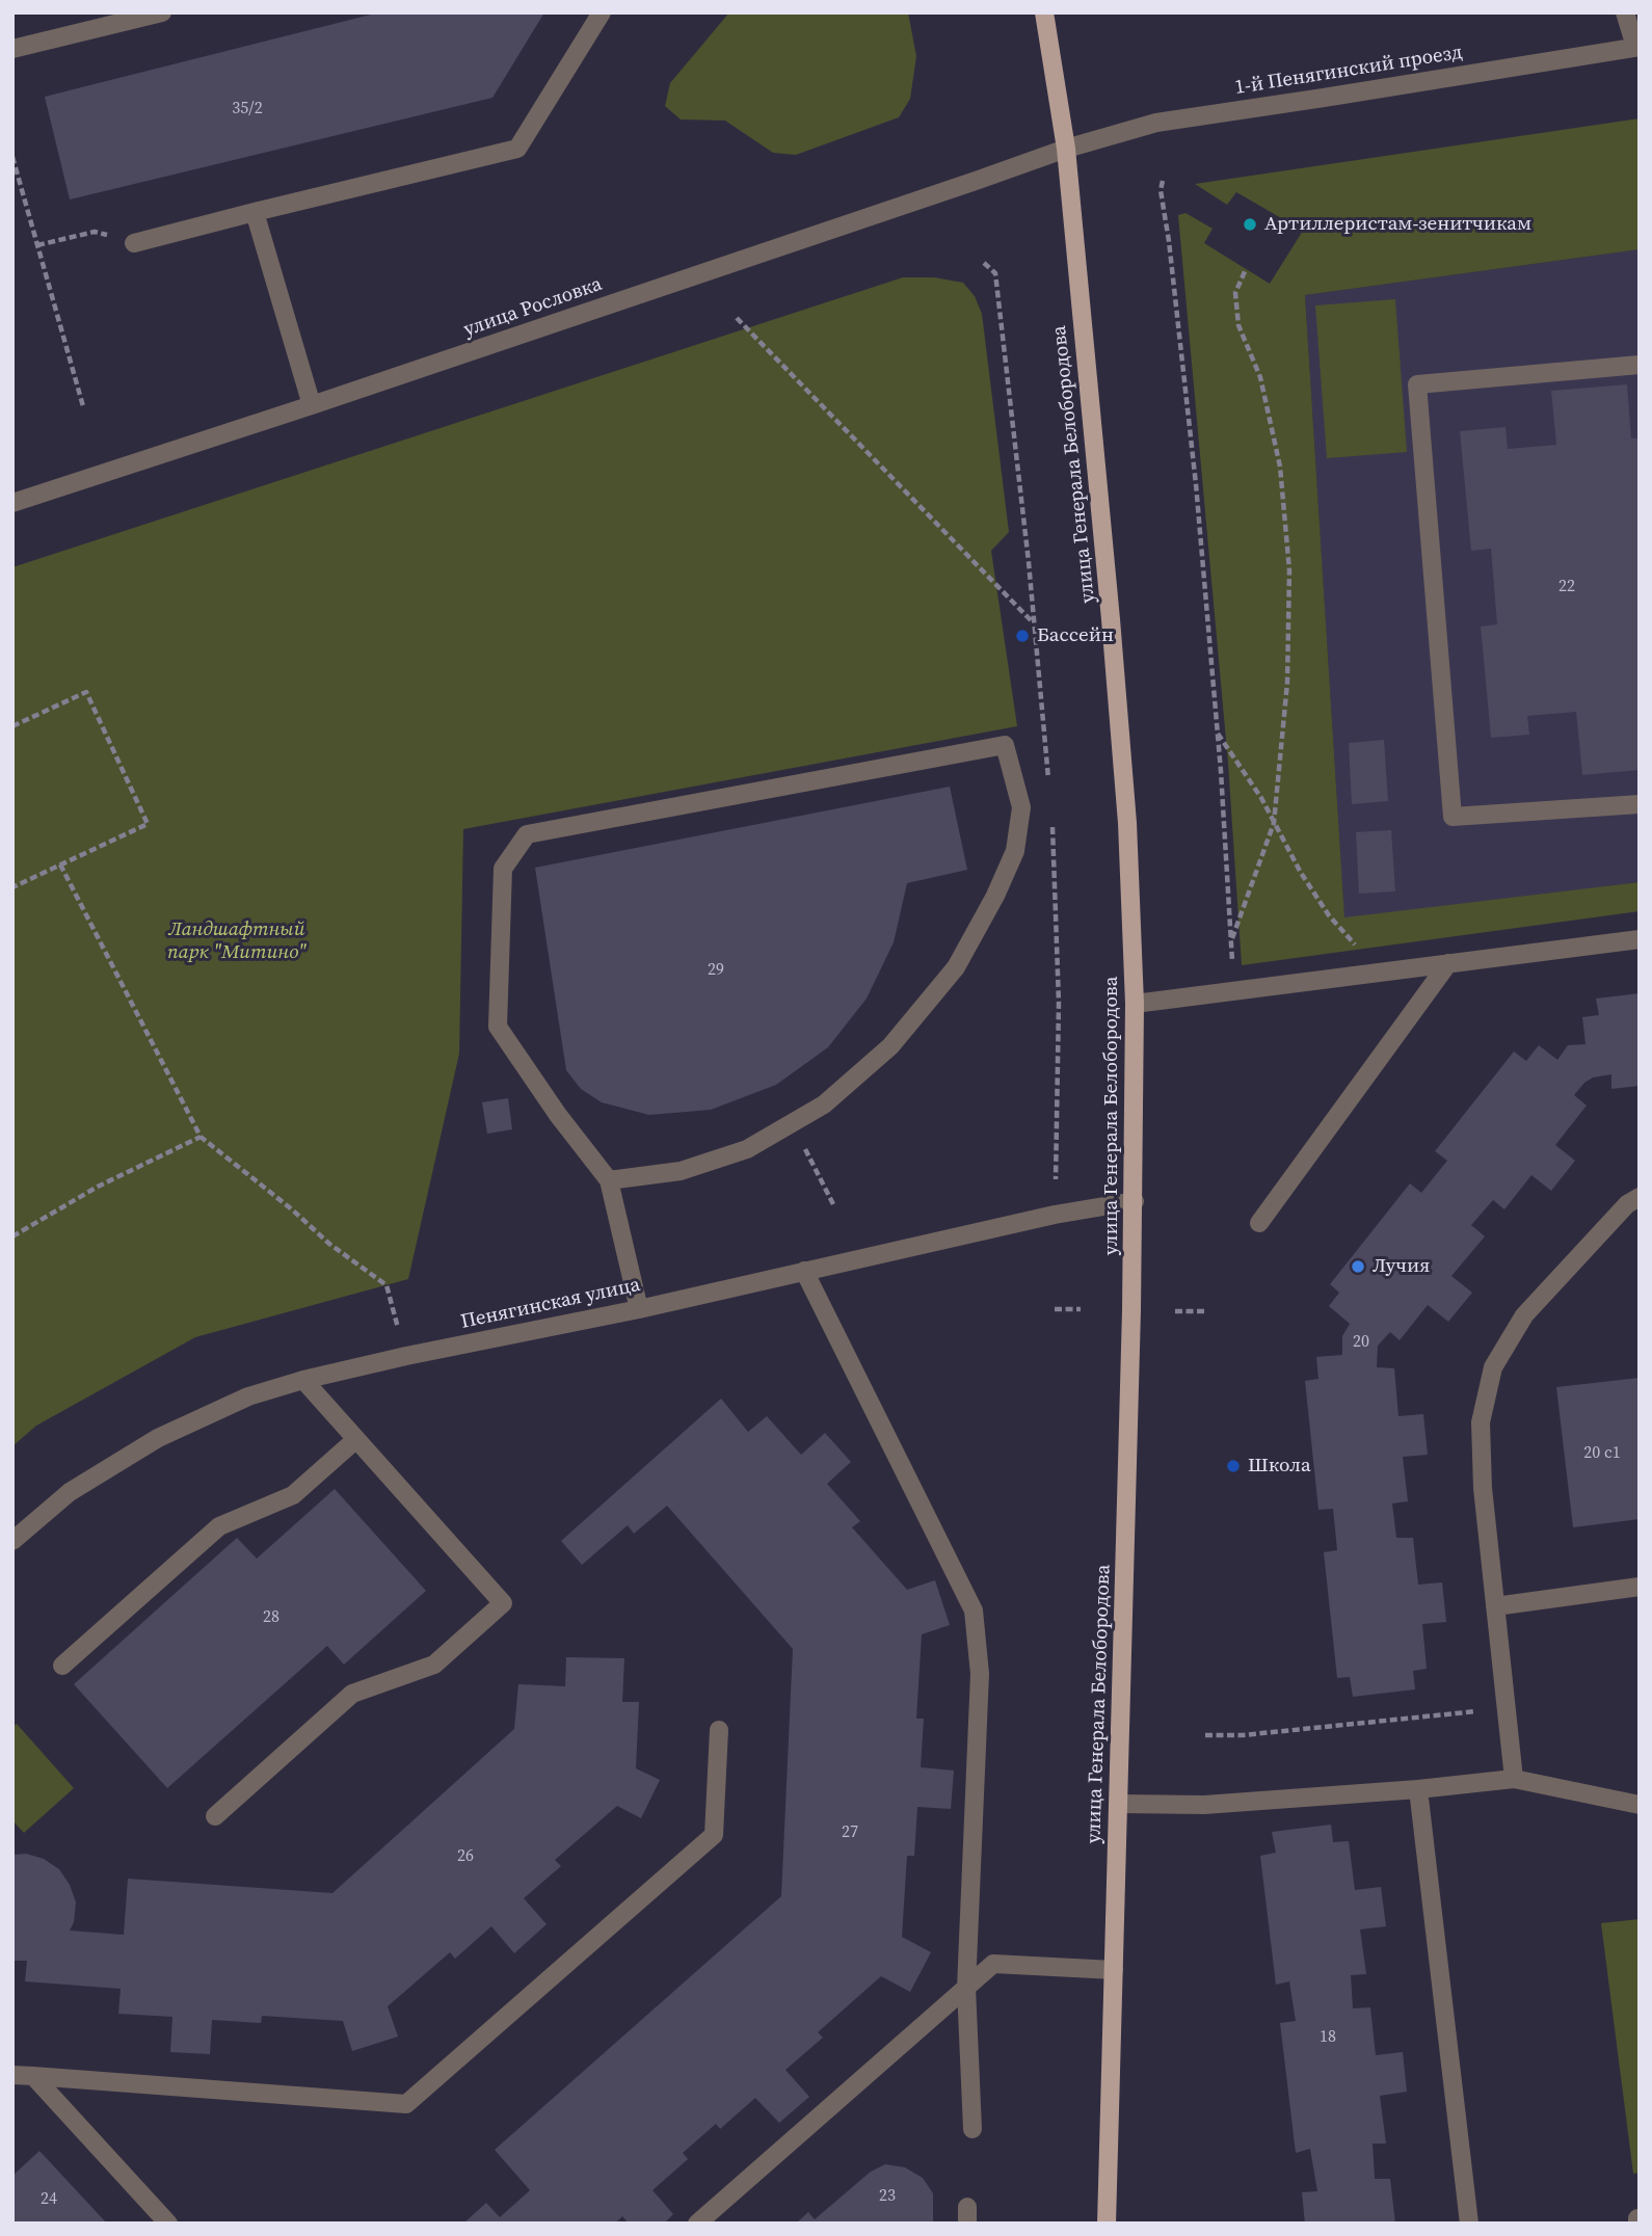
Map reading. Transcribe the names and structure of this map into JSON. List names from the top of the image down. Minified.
{"streets":{"main road":["улица Генерала Белобородова"],"street":["1-й Пенягинский проезд","улица Рословка","Пенягинская улица"]},"crossings":[["1-й Пенягинский проезд","улица Рословка"],["1-й Пенягинский проезд","улица Генерала Белобородова"],["улица Рословка","улица Генерала Белобородова"],["улица Генерала Белобородова","Пенягинская улица"]],"parks":["Ландшафтный парк \"Митино\""],"places":["Артиллеристам-зенитчикам","Бассейн","Лучия","Школа"],"house_numbers":["35/2","22","29","20","20 с1","28","27","26","18","23","24"]}
